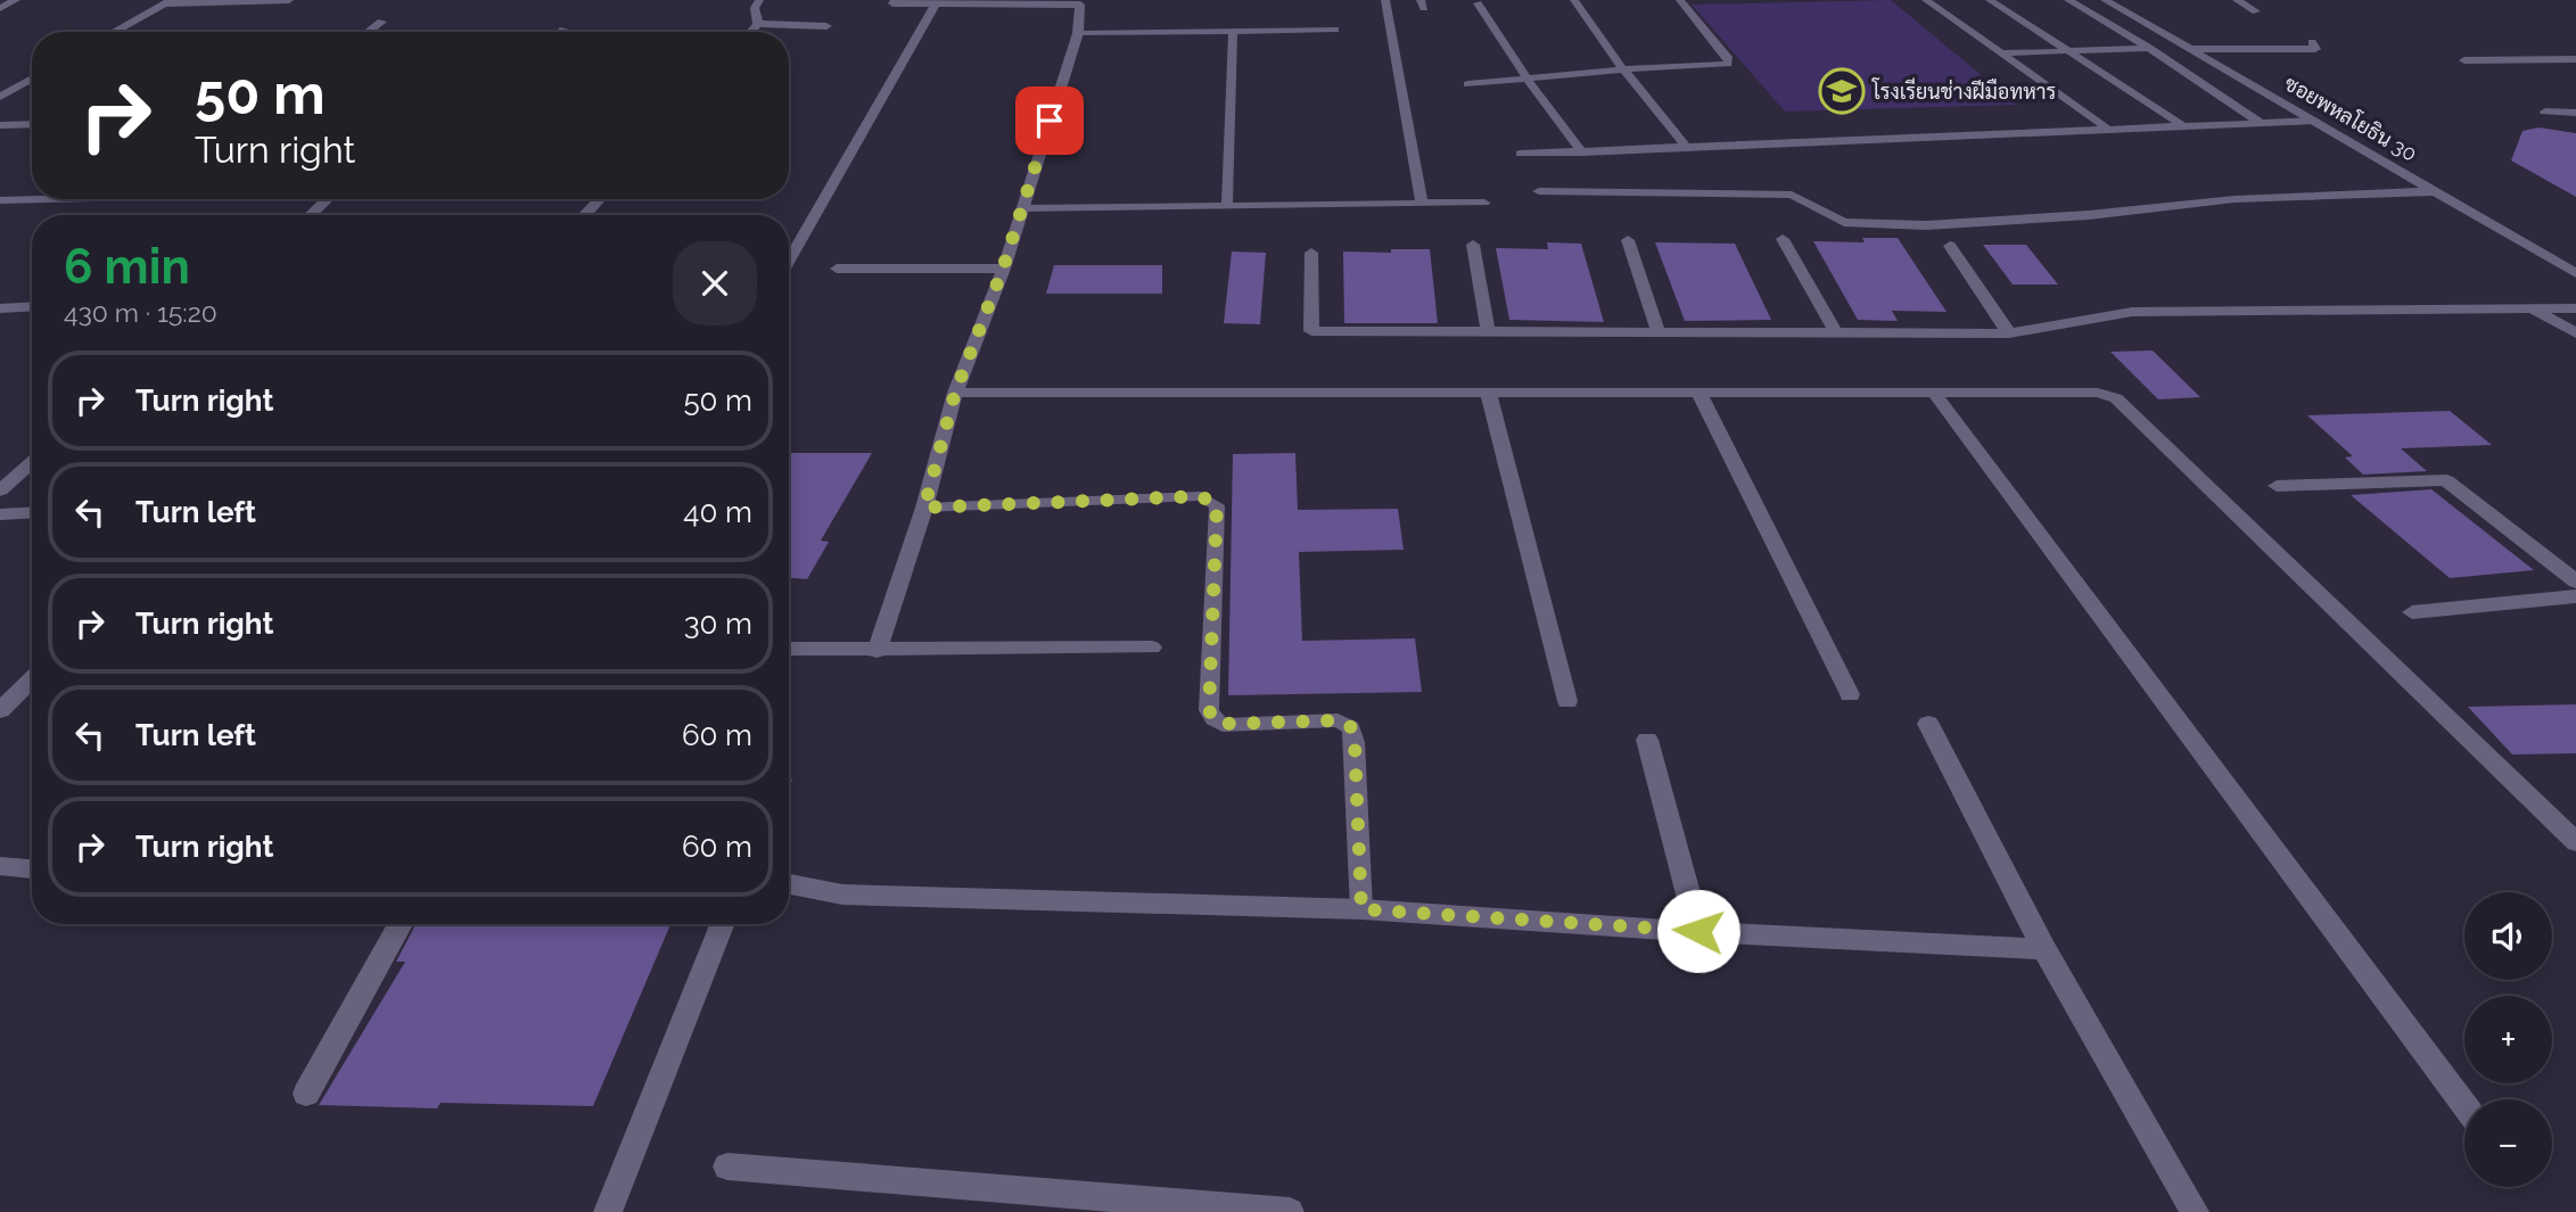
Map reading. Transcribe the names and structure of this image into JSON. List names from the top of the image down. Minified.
{"streets":{"street":["ซอยพหลโยธิน 30"]},"places":{"school or university":["โรงเรียนช่างฝีมือทหาร"]},"page":{"turn":["50 m","Turn right"],"heading":["6 min","430 m · 15:20"],"list":[{"name":"Turn right","value":"50 m"},{"name":"Turn left","value":"40 m"},{"name":"Turn right","value":"30 m"},{"name":"Turn left","value":"60 m"},{"name":"Turn right","value":"60 m"}],"map_buttons":["+","−"]}}
